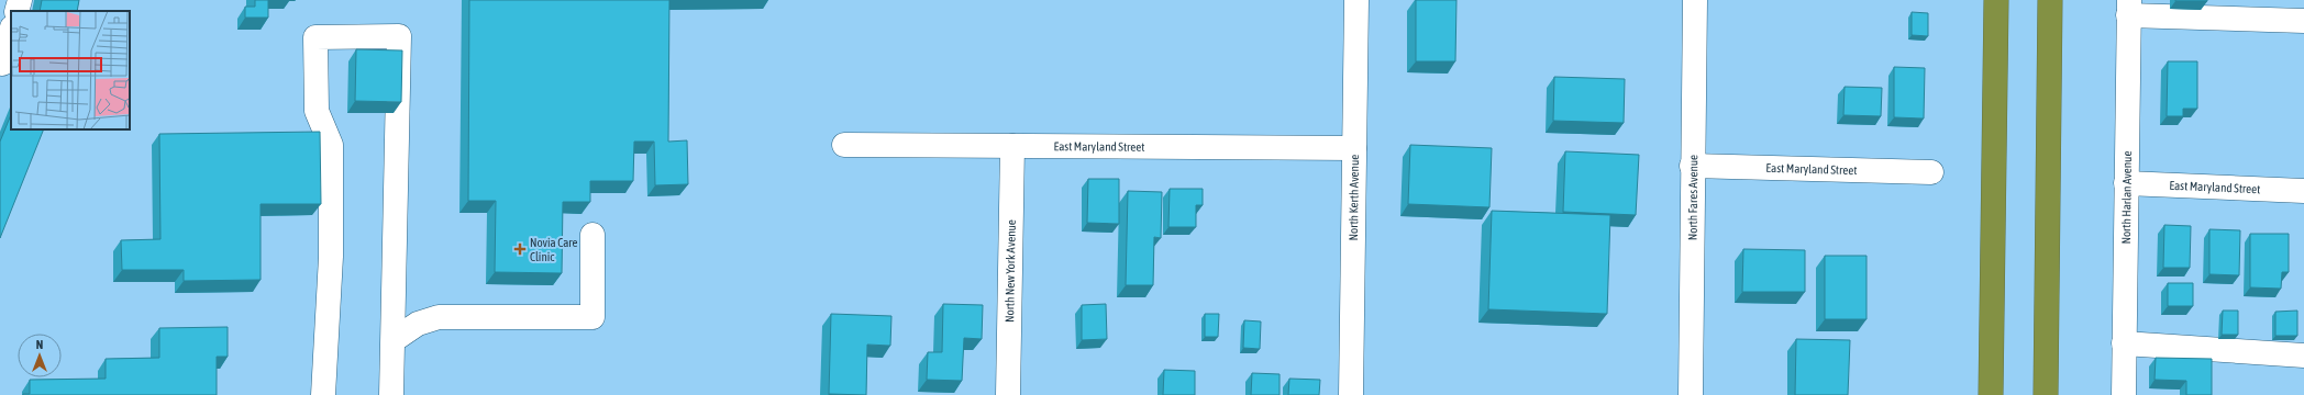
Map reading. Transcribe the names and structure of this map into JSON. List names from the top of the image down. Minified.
{"streets":{"street":["East Maryland Street","North Kerth Avenue","North Fares Avenue","North Harlan Avenue","North New York Avenue"]},"crossings":[["East Maryland Street","North Kerth Avenue"],["East Maryland Street","North Fares Avenue"],["East Maryland Street","North Harlan Avenue"],["East Maryland Street","North New York Avenue"]],"places":{"health":["Novia Care Clinic"]},"north":"top"}
